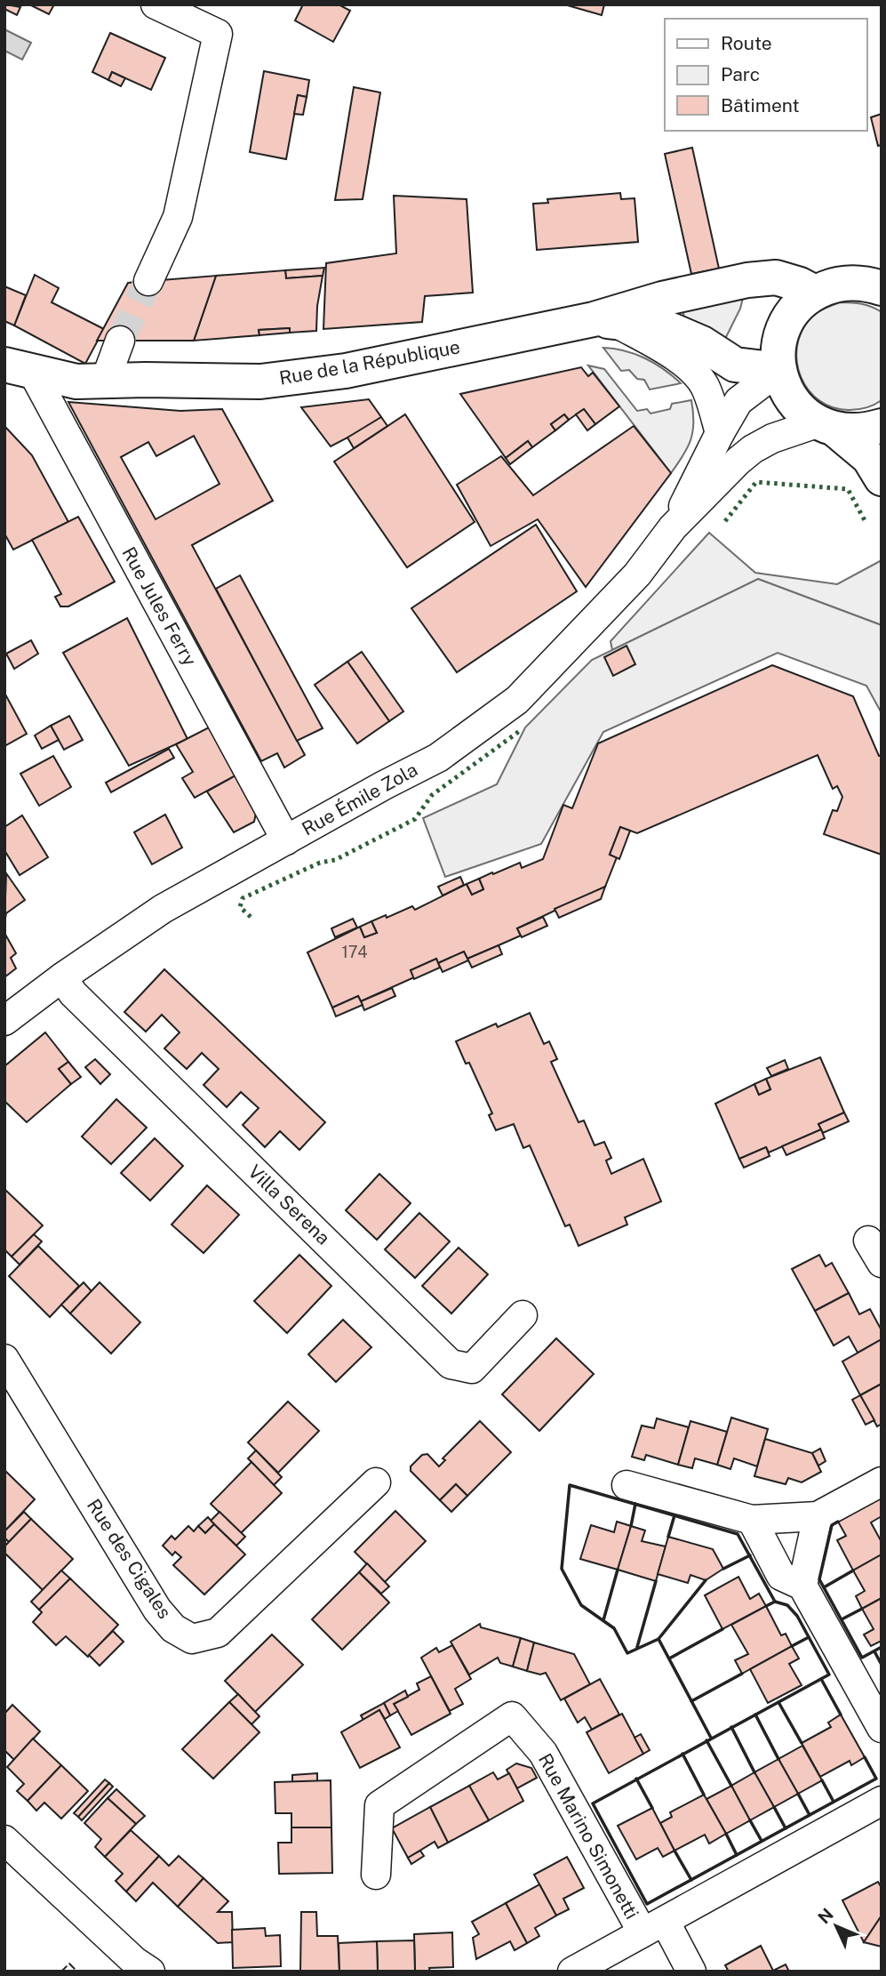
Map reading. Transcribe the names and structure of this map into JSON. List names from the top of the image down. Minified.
{"streets":{"street":["Rue de la République","Rue Jules Ferry","Rue Émile Zola","Villa Serena","Rue des Cigales","Rue Marino Simonetti"]},"crossings":[["Rue de la République","Rue Jules Ferry"],["Rue de la République","Rue Émile Zola"],["Rue Jules Ferry","Rue Émile Zola"],["Rue Émile Zola","Villa Serena"]],"house_numbers":["174"],"legend":["Route","Parc","Bâtiment"],"north":"top left"}
